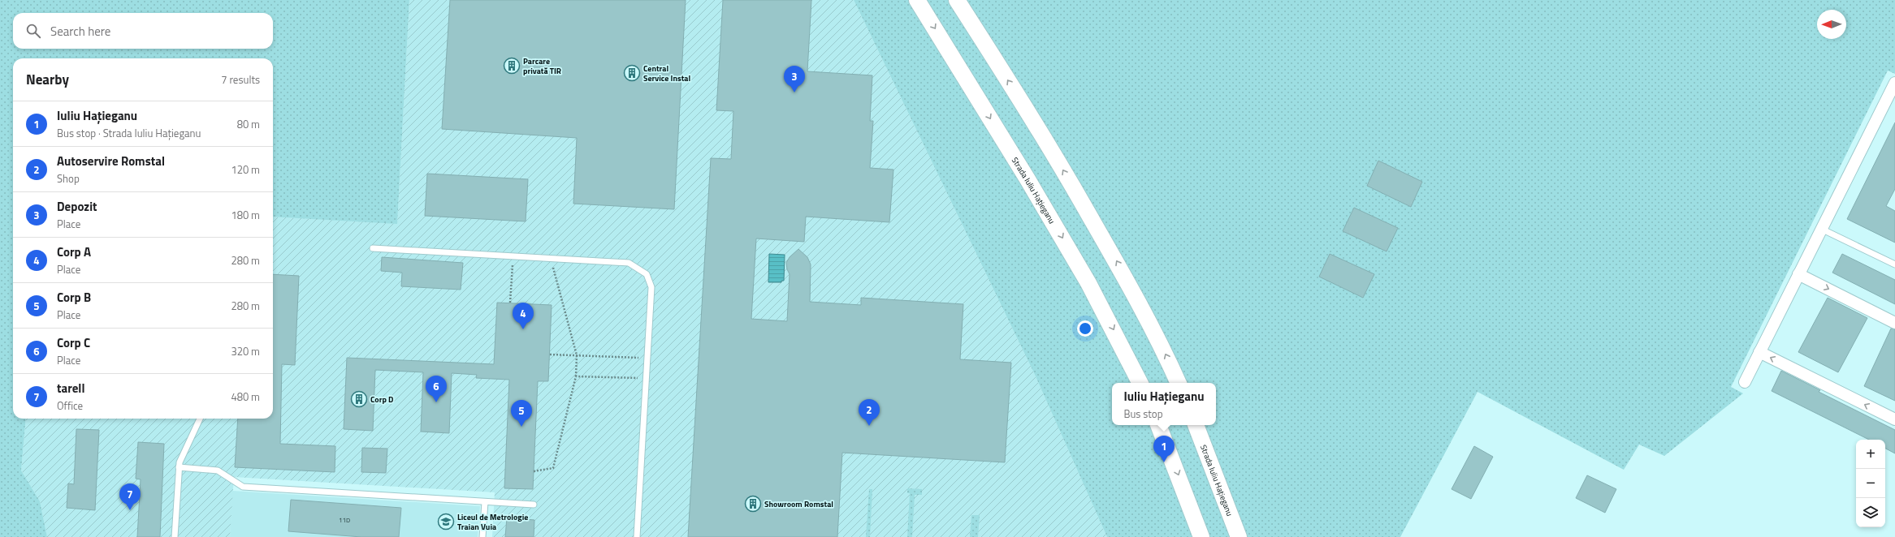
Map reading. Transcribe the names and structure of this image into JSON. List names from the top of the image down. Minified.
{"streets":{"main road":["Strada Iuliu Hațieganu"]},"places":{"building":["Parcare privată TIR","Central Service Instal","Corp D","Showroom Romstal"],"school or university":["Liceul de Metrologie Traian Vuia"]},"house_numbers":["11D"],"north":"left","page":{"search":"Search here","heading":["Nearby","7 results"],"pins":["3","4","6","2","5","1","7"],"list":[{"mark":"1","name":"Iuliu Hațieganu","note":"Bus stop · Strada Iuliu Hațieganu","value":"80 m"},{"mark":"2","name":"Autoservire Romstal","note":"Shop","value":"120 m"},{"mark":"3","name":"Depozit","note":"Place","value":"180 m"},{"mark":"4","name":"Corp A","note":"Place","value":"280 m"},{"mark":"5","name":"Corp B","note":"Place","value":"280 m"},{"mark":"6","name":"Corp C","note":"Place","value":"320 m"},{"mark":"7","name":"tarell","note":"Office","value":"480 m"}],"popup":["Iuliu Hațieganu","Bus stop"],"map_buttons":["+","−"]}}
